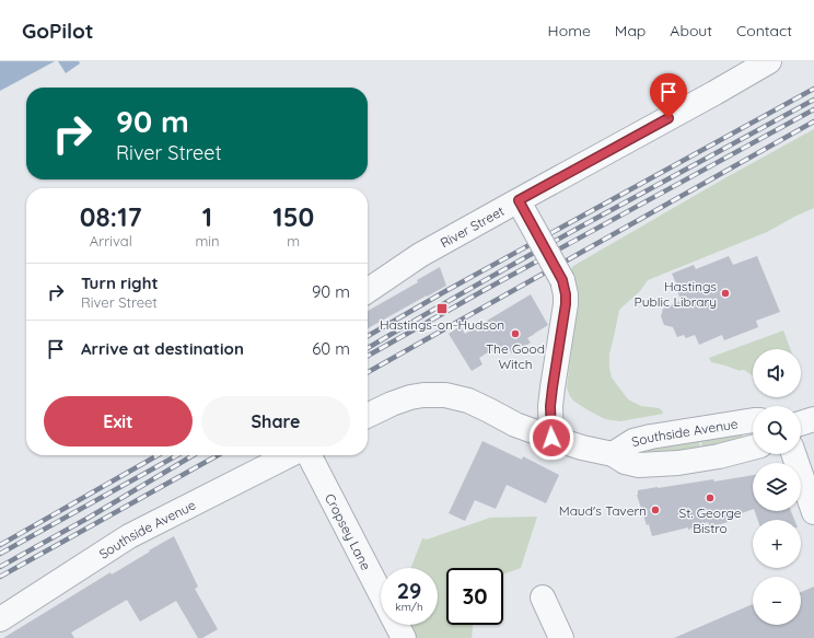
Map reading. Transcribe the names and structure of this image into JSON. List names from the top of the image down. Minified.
{"streets":{"street":["River Street","Southside Avenue","Cropsey Lane"]},"places":{"other":["Hastings Public Library","The Good Witch","St. George Bistro","Maud's Tavern"],"transit":["Hastings-on-Hudson"]},"page":{"header":"GoPilot","nav":["Home","Map","About","Contact"],"turn":["90 m","River Street"],"eta":["08:17","Arrival","1","min","150","m"],"list":[{"name":"Turn right","note":"River Street","value":"90 m"},{"name":"Arrive at destination","value":"60 m"}],"map_buttons":["+","−"],"buttons":["Exit","Share"],"speed":"29 km/h","limit":"30"}}
